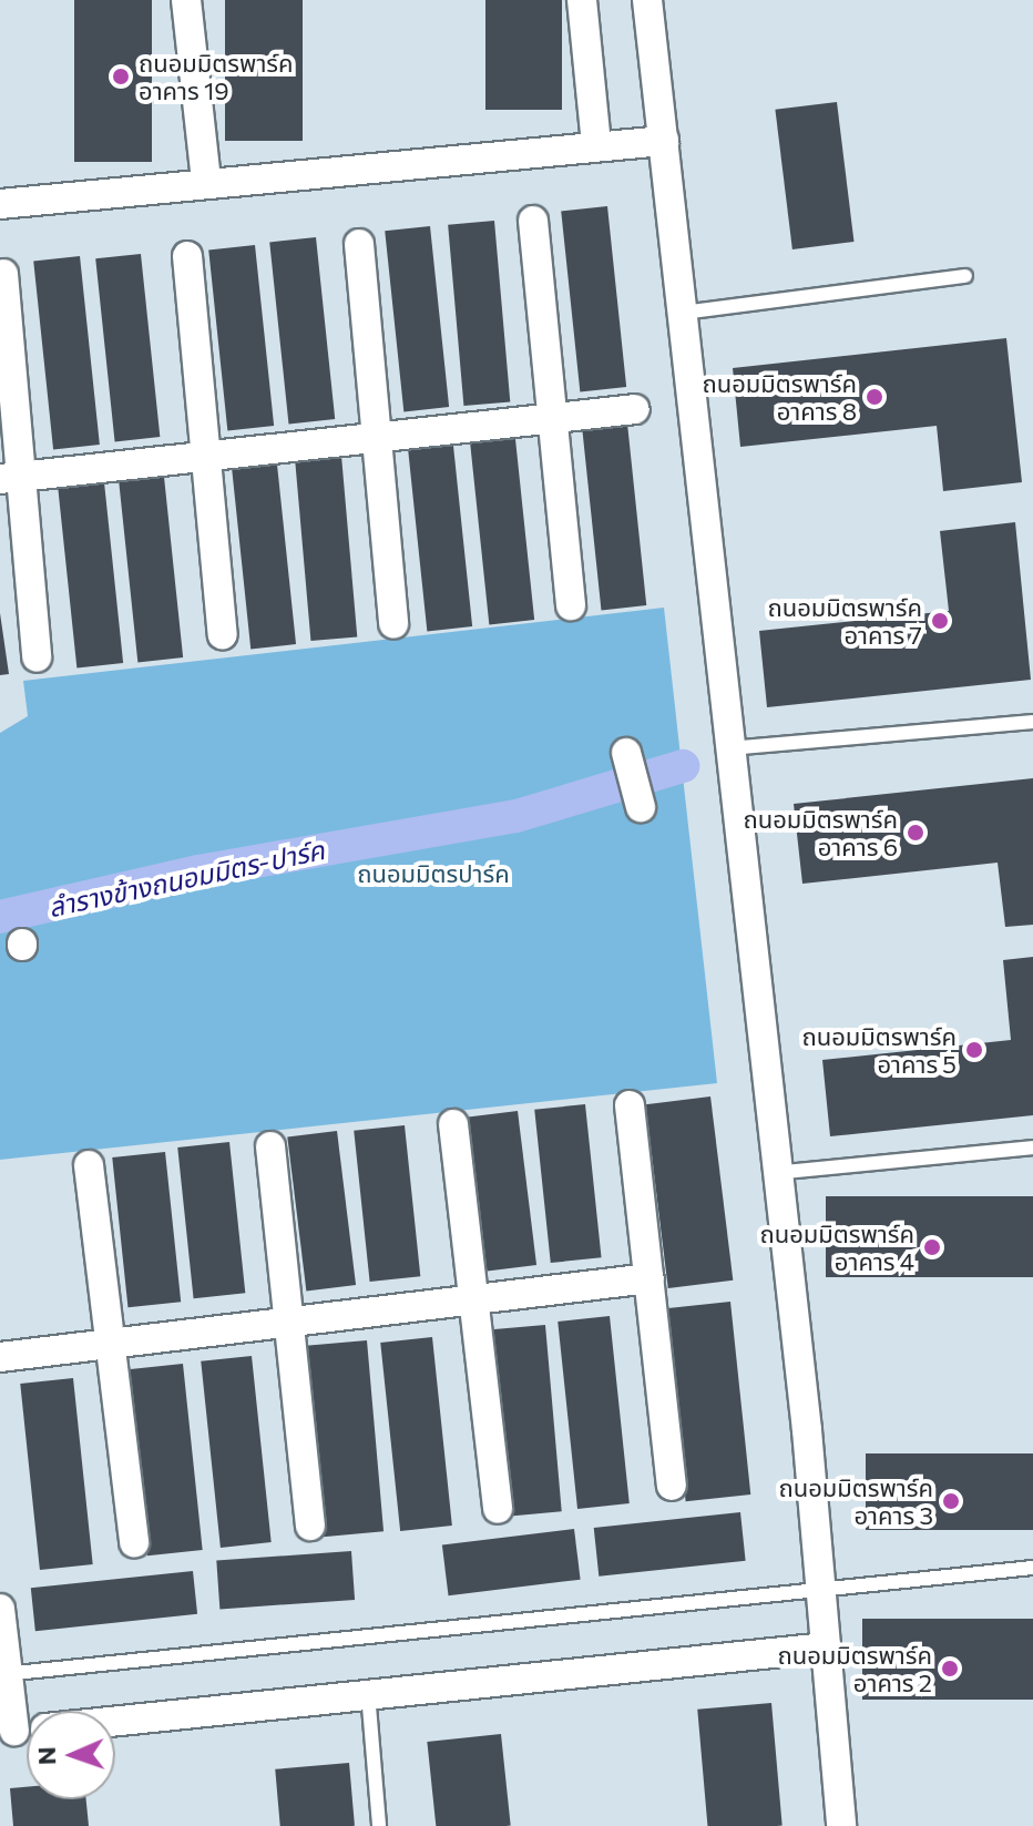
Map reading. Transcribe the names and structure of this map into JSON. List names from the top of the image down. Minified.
{"water":["ลำรางข้างถนอมมิตร-ปาร์ค"],"parks":["ถนอมมิตรปาร์ค"],"places":["ถนอมมิตรพาร์ค อาคาร 19","ถนอมมิตรพาร์ค อาคาร 8","ถนอมมิตรพาร์ค อาคาร 7","ถนอมมิตรพาร์ค อาคาร 6","ถนอมมิตรพาร์ค อาคาร 5","ถนอมมิตรพาร์ค อาคาร 4","ถนอมมิตรพาร์ค อาคาร 3","ถนอมมิตรพาร์ค อาคาร 2"],"north":"left"}
